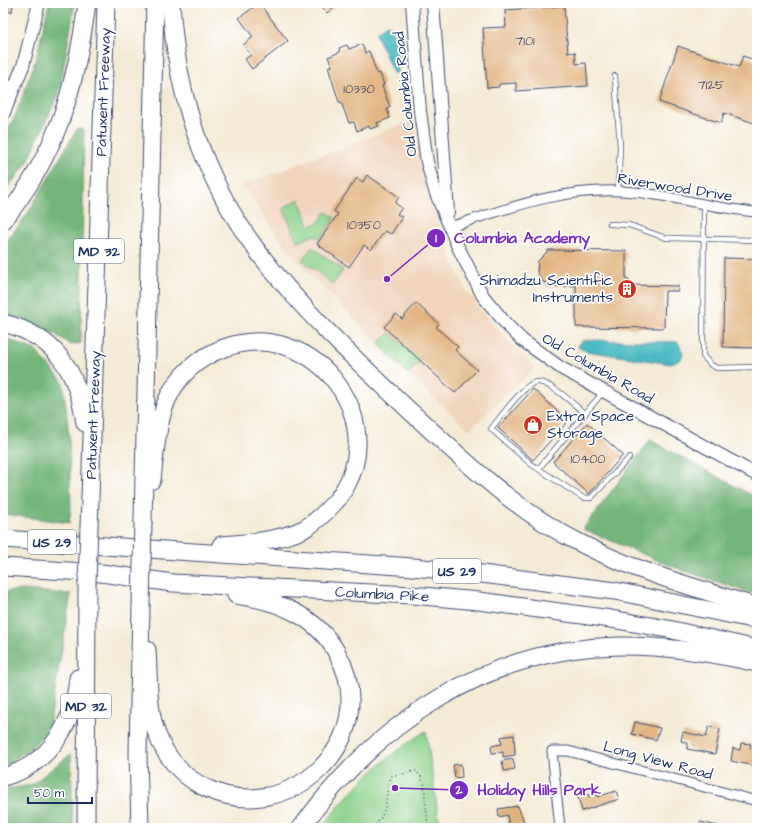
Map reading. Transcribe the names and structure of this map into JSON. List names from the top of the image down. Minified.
{"streets":{"highway":["Patuxent Freeway","MD 32","US 29","Columbia Pike"],"street":["Old Columbia Road","Riverwood Drive","Long View Road"]},"crossings":[["Old Columbia Road","Riverwood Drive"]],"places":{"other":["Columbia Academy","Holiday Hills Park"],"building":["Shimadzu Scientific Instruments"],"shop":["Extra Space Storage"]},"house_numbers":["7101","7125","10330","10350","10400"],"scale_bar":"50 m"}
